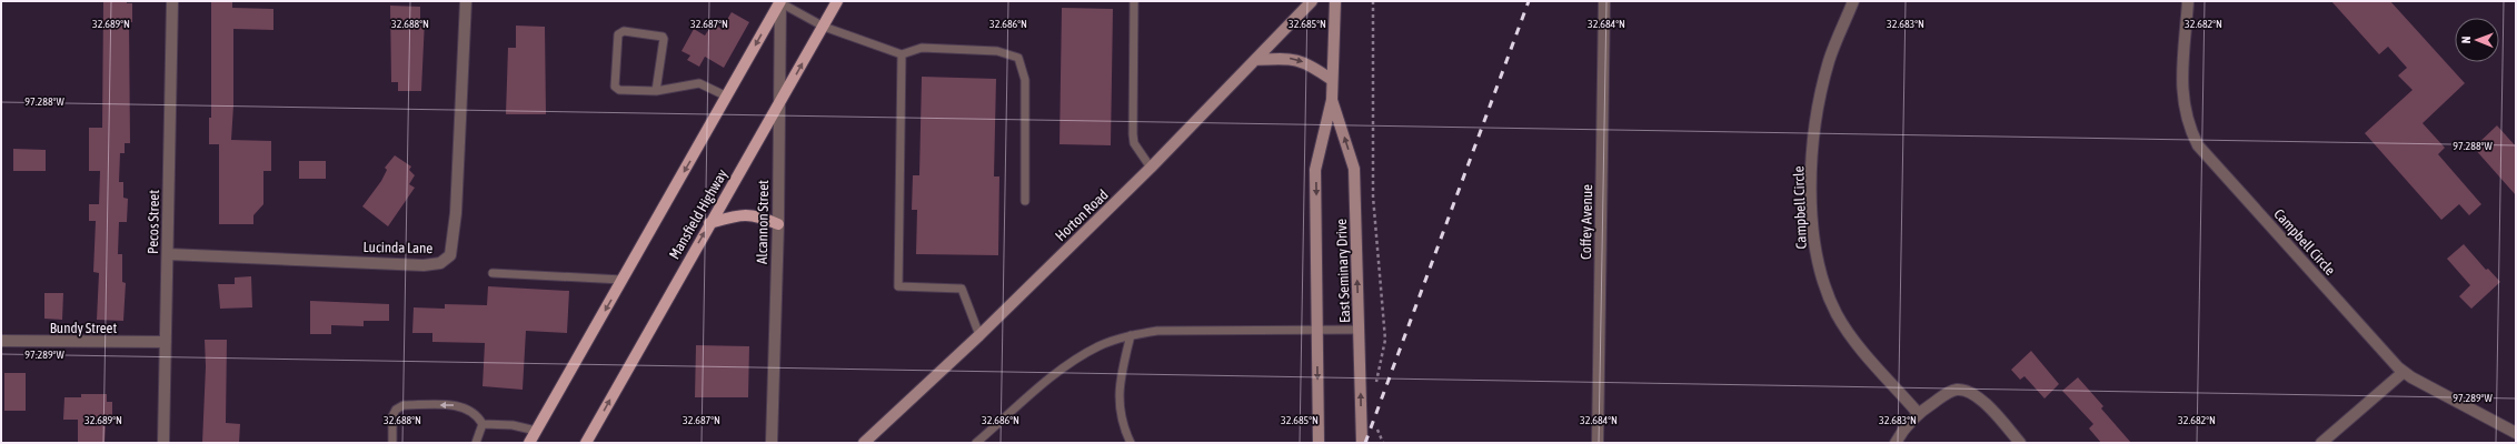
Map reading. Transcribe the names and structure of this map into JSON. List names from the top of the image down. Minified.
{"streets":{"main road":["Mansfield Highway","Horton Road","East Seminary Drive"],"street":["Campbell Circle","Pecos Street","Alcannon Street","Coffey Avenue","Lucinda Lane","Bundy Street"]},"crossings":[["Mansfield Highway","Alcannon Street"],["Pecos Street","Lucinda Lane"],["Pecos Street","Bundy Street"]],"north":"left","coordinates":["32.689°N","32.688°N","32.687°N","32.686°N","32.685°N","32.684°N","32.683°N","32.682°N","97.288°W","97.289°W"]}
